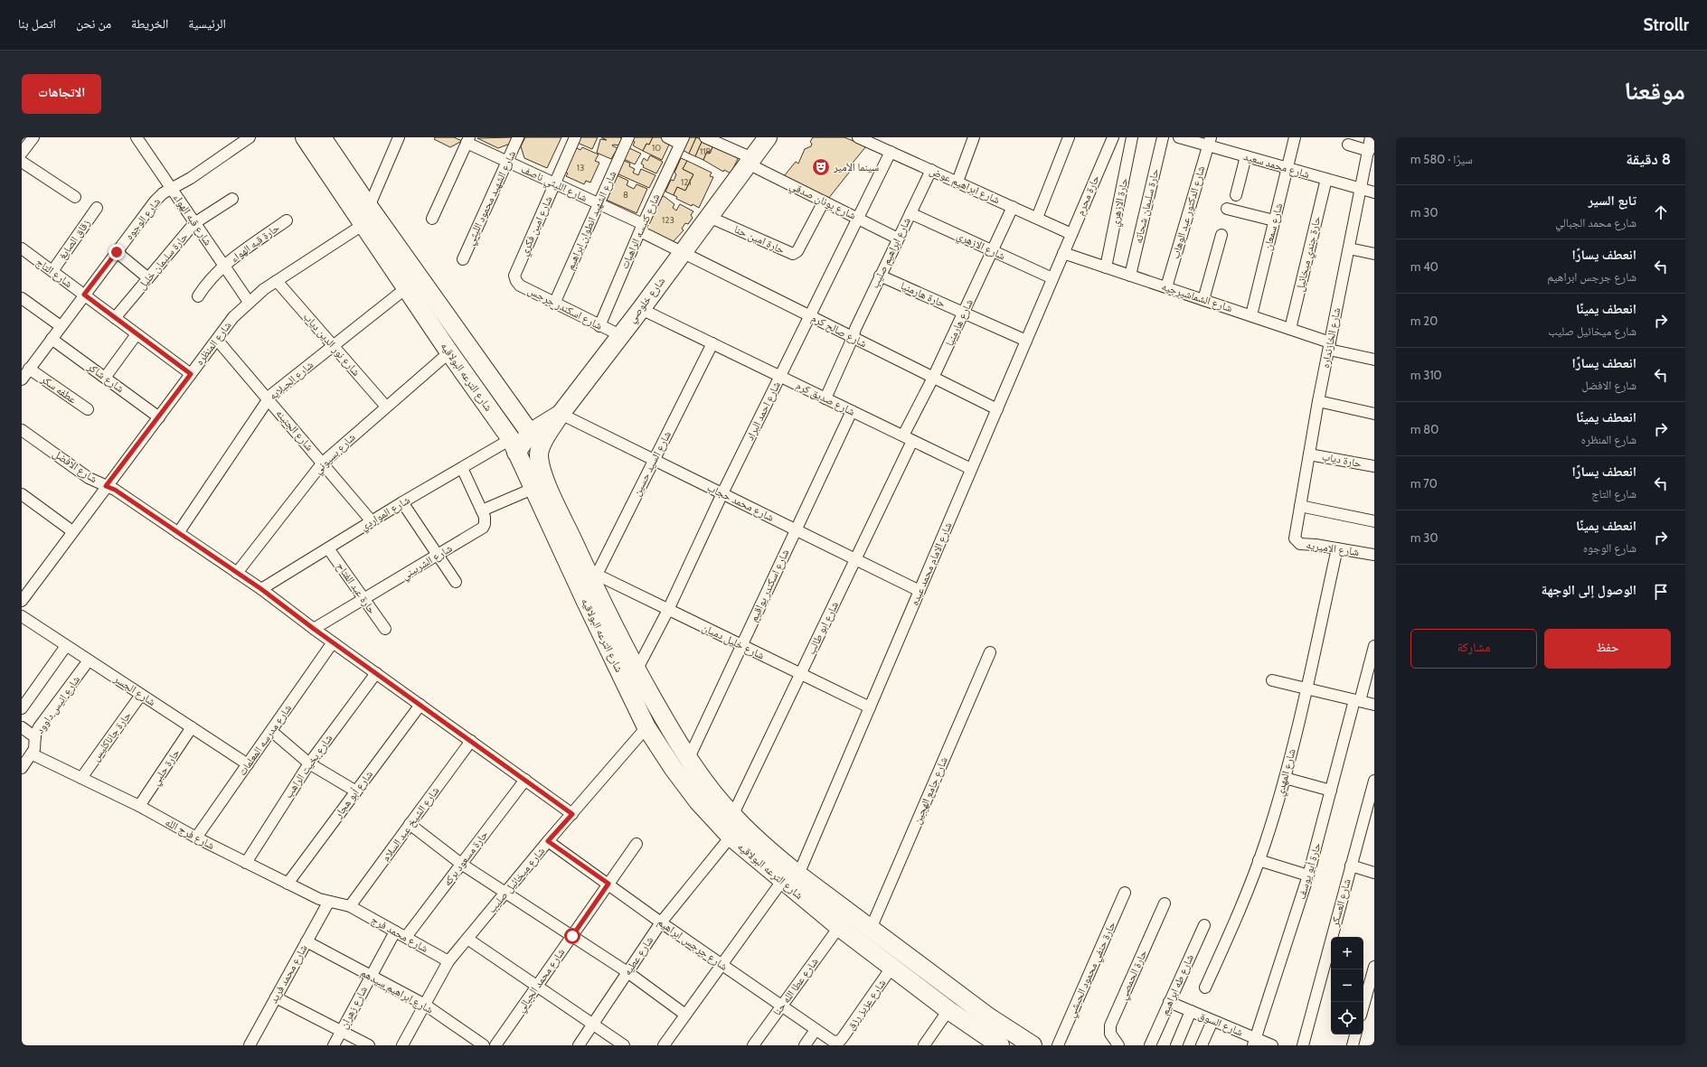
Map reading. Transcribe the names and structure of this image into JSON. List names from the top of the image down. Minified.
{"streets":{"main road":["شارع خلوصي","شارع الترعه البولاقيه"],"street":["شارع محمد سعيد","شارع الليثي ناصف","شارع ابراهيم عوض","حارة محرم","شارع الشهيد محمود الليثي","شارع يونان صدقي","حارة الازهري","حارة سليمان شحاته","شارع الدكتور عبد الوهاب","شارع الوجوه","شارع قبه الهواء","شارع الشهيد انطوان ابراهيم","شارع امين فكري","شارع سمعان","شارع كنيسه الراهبات","زقاق الصايغ","حارة امين حنا","حارة قبه الهواء","شارع الازهري","شارع ابراهيم صليب","حارة جندي ميخائيل","حارة سليمان خليل","شارع التاج","حارة هارمنيا","شارع الشماشيرجيه","شارع اسكندر جرجس","شارع هارمنيا","شارع صالح كرم","شارع الخازنداره","شارع المنظره","شارع نور الدين دياب","شارع شاكر","شارع الجبلايه","عطفه سكر","شارع صديق كرم","شارع احمد البراد","شارع الجنينه","شارع بسيوني","حارة دياب","شارع السيد حسين","شارع الافضل","شارع محمد حجاب","شارع المواردي","شارع الاميريه","شارع الشربيني","شارع الامام محمد عبده","شارع اسكندر يواقيم","حارة عبد الفتاح","شارع ابو طالب","شارع خليل دميان","شارع الجسر","شارع انيس داوود","حارة جاناكليس","شارع مدرسه المعلمات","شارع بخيت الراهب","حارة حلبي","شارع المهدي","شارع جامع الهجين","شارع أبو هجار","شارع الشيخ عبد السلام","شارع فرج الله","حارة مسعود بركه","حارة أبو يوسف","شارع ميخائيل صليب","شارع العسكر","شارع محمد فرج","شارع جرجس ابراهيم","شارع عطيه","حارة حنفي محمود الحبشي","شارع محمد فريد","حارة الحمصي","شارع محمد الجبالي","شارع طه ابراهيم","شارع عطا الله حنا","شارع ابراهيم سيدهم","شارع عزيز رزق","شارع زهران","شارع السوق"]},"crossings":[["شارع محمد سعيد","شارع الدكتور عبد الوهاب"],["شارع محمد سعيد","شارع سمعان"],["شارع محمد سعيد","حارة جندي ميخائيل"],["شارع محمد سعيد","شارع الخازنداره"],["شارع الليثي ناصف","شارع الشهيد محمود الليثي"],["شارع الليثي ناصف","شارع الشهيد انطوان ابراهيم"],["شارع الليثي ناصف","شارع امين فكري"],["شارع الليثي ناصف","شارع كنيسه الراهبات"],["شارع الليثي ناصف","شارع خلوصي"],["شارع الليثي ناصف","شارع صالح كرم"],["شارع ابراهيم عوض","حارة محرم"],["شارع ابراهيم عوض","شارع ابراهيم صليب"],["شارع ابراهيم عوض","شارع هارمنيا"],["شارع ابراهيم عوض","شارع احمد البراد"],["حارة محرم","شارع الشماشيرجيه"],["حارة محرم","شارع الامام محمد عبده"],["شارع يونان صدقي","حارة امين حنا"],["شارع يونان صدقي","شارع ابراهيم صليب"],["شارع يونان صدقي","شارع خلوصي"],["شارع يونان صدقي","شارع احمد البراد"],["حارة الازهري","شارع الشماشيرجيه"],["حارة سليمان شحاته","شارع الشماشيرجيه"],["شارع الدكتور عبد الوهاب","شارع الشماشيرجيه"],["شارع الوجوه","شارع قبه الهواء"],["شارع الوجوه","شارع التاج"],["شارع الوجوه","شارع شاكر"],["شارع الوجوه","عطفه سكر"],["شارع قبه الهواء","حارة قبه الهواء"],["شارع قبه الهواء","حارة سليمان خليل"],["شارع قبه الهواء","شارع المنظره"],["شارع الشهيد انطوان ابراهيم","شارع اسكندر جرجس"],["شارع امين فكري","شارع اسكندر جرجس"],["شارع سمعان","شارع الشماشيرجيه"],["شارع كنيسه الراهبات","شارع اسكندر جرجس"],["زقاق الصايغ","شارع التاج"],["حارة امين حنا","شارع خلوصي"],["شارع الازهري","شارع ابراهيم صليب"],["شارع الازهري","شارع هارمنيا"],["شارع الازهري","شارع الامام محمد عبده"],["شارع ابراهيم صليب","حارة هارمنيا"],["شارع ابراهيم صليب","شارع صالح كرم"],["شارع ابراهيم صليب","شارع صديق كرم"],["حارة جندي ميخائيل","شارع الشماشيرجيه"],["حارة سليمان خليل","شارع التاج"],["شارع التاج","شارع المنظره"],["حارة هارمنيا","شارع هارمنيا"],["حارة هارمنيا","شارع الامام محمد عبده"],["شارع الشماشيرجيه","شارع الخازنداره"],["شارع الشماشيرجيه","شارع الامام محمد عبده"],["شارع خلوصي","شارع اسكندر جرجس"],["شارع خلوصي","شارع صالح كرم"],["شارع خلوصي","شارع الترعه البولاقيه"],["شارع خلوصي","شارع صديق كرم"],["شارع خلوصي","شارع محمد حجاب"],["شارع خلوصي","شارع المواردي"],["شارع هارمنيا","شارع صالح كرم"],["شارع هارمنيا","شارع صديق كرم"],["شارع هارمنيا","شارع ابو طالب"],["شارع صالح كرم","شارع احمد البراد"],["شارع صالح كرم","شارع الامام محمد عبده"],["شارع الخازنداره","حارة دياب"],["شارع الخازنداره","شارع الاميريه"],["شارع المنظره","شارع نور الدين دياب"],["شارع المنظره","شارع الترعه البولاقيه"],["شارع المنظره","شارع شاكر"],["شارع المنظره","شارع الجنينه"],["شارع المنظره","شارع الافضل"],["شارع نور الدين دياب","شارع الجبلايه"],["شارع نور الدين دياب","شارع بسيوني"],["شارع الترعه البولاقيه","شارع الجبلايه"],["شارع الترعه البولاقيه","شارع احمد البراد"],["شارع الترعه البولاقيه","شارع بسيوني"],["شارع الترعه البولاقيه","شارع السيد حسين"],["شارع الترعه البولاقيه","شارع محمد حجاب"],["شارع الترعه البولاقيه","شارع المواردي"],["شارع الترعه البولاقيه","شارع الامام محمد عبده"],["شارع الترعه البولاقيه","شارع اسكندر يواقيم"],["شارع الترعه البولاقيه","شارع ابو طالب"],["شارع الترعه البولاقيه","شارع خليل دميان"],["شارع الترعه البولاقيه","شارع جامع الهجين"],["شارع الترعه البولاقيه","شارع ميخائيل صليب"],["شارع الترعه البولاقيه","شارع عطيه"],["شارع الترعه البولاقيه","شارع عطا الله حنا"],["شارع الترعه البولاقيه","شارع عزيز رزق"],["شارع الجبلايه","شارع الجنينه"],["شارع الجبلايه","شارع الافضل"],["شارع صديق كرم","شارع احمد البراد"],["شارع صديق كرم","شارع السيد حسين"],["شارع صديق كرم","شارع الامام محمد عبده"],["شارع صديق كرم","شارع اسكندر يواقيم"],["شارع صديق كرم","شارع ابو طالب"],["شارع احمد البراد","شارع محمد حجاب"],["شارع احمد البراد","شارع خليل دميان"],["شارع الجنينه","شارع بسيوني"],["شارع الجنينه","شارع المواردي"],["شارع بسيوني","شارع الافضل"],["شارع السيد حسين","شارع محمد حجاب"],["شارع السيد حسين","شارع خليل دميان"],["شارع الافضل","شارع المواردي"],["شارع الافضل","شارع الشربيني"],["شارع الافضل","شارع مدرسه المعلمات"],["شارع الافضل","شارع بخيت الراهب"],["شارع الافضل","شارع أبو هجار"],["شارع الافضل","شارع الشيخ عبد السلام"],["شارع الافضل","حارة مسعود بركه"],["شارع الافضل","شارع ميخائيل صليب"],["شارع محمد حجاب","شارع الامام محمد عبده"],["شارع محمد حجاب","شارع اسكندر يواقيم"],["شارع محمد حجاب","شارع ابو طالب"],["شارع المواردي","شارع الشربيني"],["شارع المواردي","حارة عبد الفتاح"],["شارع الاميريه","شارع المهدي"],["شارع الشربيني","حارة عبد الفتاح"],["شارع الامام محمد عبده","شارع خليل دميان"],["شارع اسكندر يواقيم","شارع خليل دميان"],["شارع ابو طالب","شارع خليل دميان"],["شارع الجسر","شارع انيس داوود"],["شارع الجسر","حارة جاناكليس"],["شارع الجسر","شارع مدرسه المعلمات"],["شارع الجسر","حارة حلبي"],["شارع انيس داوود","شارع فرج الله"],["حارة جاناكليس","شارع فرج الله"],["شارع مدرسه المعلمات","شارع فرج الله"],["شارع بخيت الراهب","شارع فرج الله"],["حارة حلبي","شارع فرج الله"],["شارع أبو هجار","شارع فرج الله"],["شارع الشيخ عبد السلام","شارع فرج الله"],["شارع الشيخ عبد السلام","شارع محمد فرج"],["شارع فرج الله","شارع محمد فرج"],["شارع فرج الله","شارع محمد فريد"],["حارة مسعود بركه","شارع محمد فرج"],["حارة أبو يوسف","شارع السوق"],["شارع ميخائيل صليب","شارع محمد فرج"],["شارع ميخائيل صليب","شارع جرجس ابراهيم"],["شارع ميخائيل صليب","شارع ابراهيم سيدهم"],["شارع محمد فرج","شارع زهران"],["شارع جرجس ابراهيم","شارع عطيه"],["شارع جرجس ابراهيم","شارع محمد الجبالي"],["شارع جرجس ابراهيم","شارع عطا الله حنا"],["شارع جرجس ابراهيم","شارع عزيز رزق"],["شارع محمد فريد","شارع ابراهيم سيدهم"],["شارع طه ابراهيم","شارع السوق"],["شارع ابراهيم سيدهم","شارع زهران"]],"places":{"theatre":["سينما الأمير"]},"house_numbers":["10","119","13","121","8","123"],"page":{"header":"Strollr","nav":["الرئيسية","الخريطة","من نحن","اتصل بنا"],"title":"موقعنا","buttons":["الاتجاهات",["حفظ","مشاركة"]],"heading":["8 دقيقة","سيرًا · 580 m"],"list":[["تابع السير","شارع محمد الجبالي","30 m"],["انعطف يسارًا","شارع جرجس ابراهيم","40 m"],["انعطف يمينًا","شارع ميخائيل صليب","20 m"],["انعطف يسارًا","شارع الافضل","310 m"],["انعطف يمينًا","شارع المنظره","80 m"],["انعطف يسارًا","شارع التاج","70 m"],["انعطف يمينًا","شارع الوجوه","30 m"],"الوصول إلى الوجهة"],"map_buttons":["+","−"]}}
